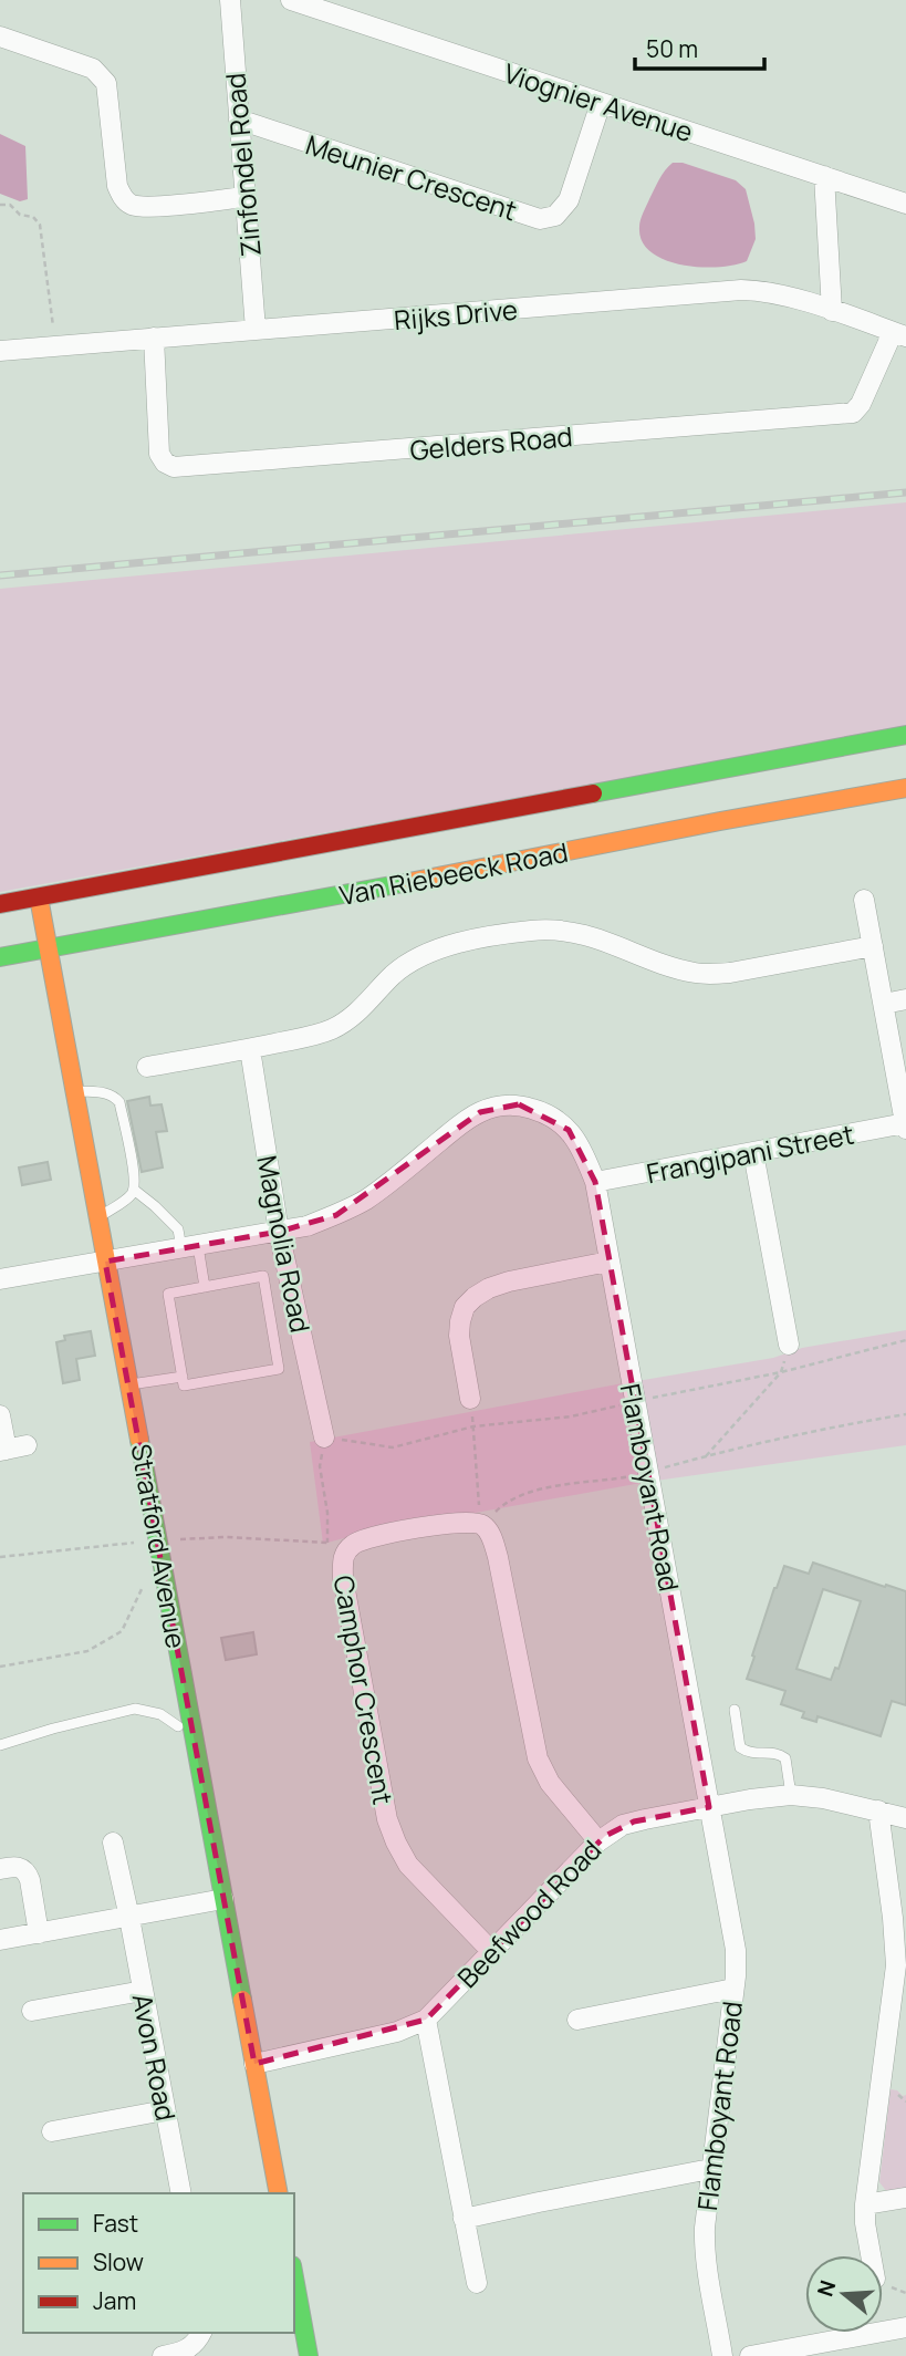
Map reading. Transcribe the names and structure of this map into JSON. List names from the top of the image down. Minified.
{"streets":{"main road":["Van Riebeeck Road","Stratford Avenue"],"street":["Viognier Avenue","Zinfondel Road","Meunier Crescent","Rijks Drive","Gelders Road","Frangipani Street","Magnolia Road","Flamboyant Road","Camphor Crescent","Beefwood Road","Avon Road"]},"crossings":[["Viognier Avenue","Meunier Crescent"],["Zinfondel Road","Meunier Crescent"],["Zinfondel Road","Rijks Drive"],["Rijks Drive","Gelders Road"],["Van Riebeeck Road","Stratford Avenue"],["Frangipani Street","Flamboyant Road"],["Magnolia Road","Flamboyant Road"],["Flamboyant Road","Stratford Avenue"],["Flamboyant Road","Beefwood Road"],["Stratford Avenue","Beefwood Road"],["Camphor Crescent","Beefwood Road"]],"legend":["Fast","Slow","Jam"],"scale_bar":"50 m","north":"left"}
